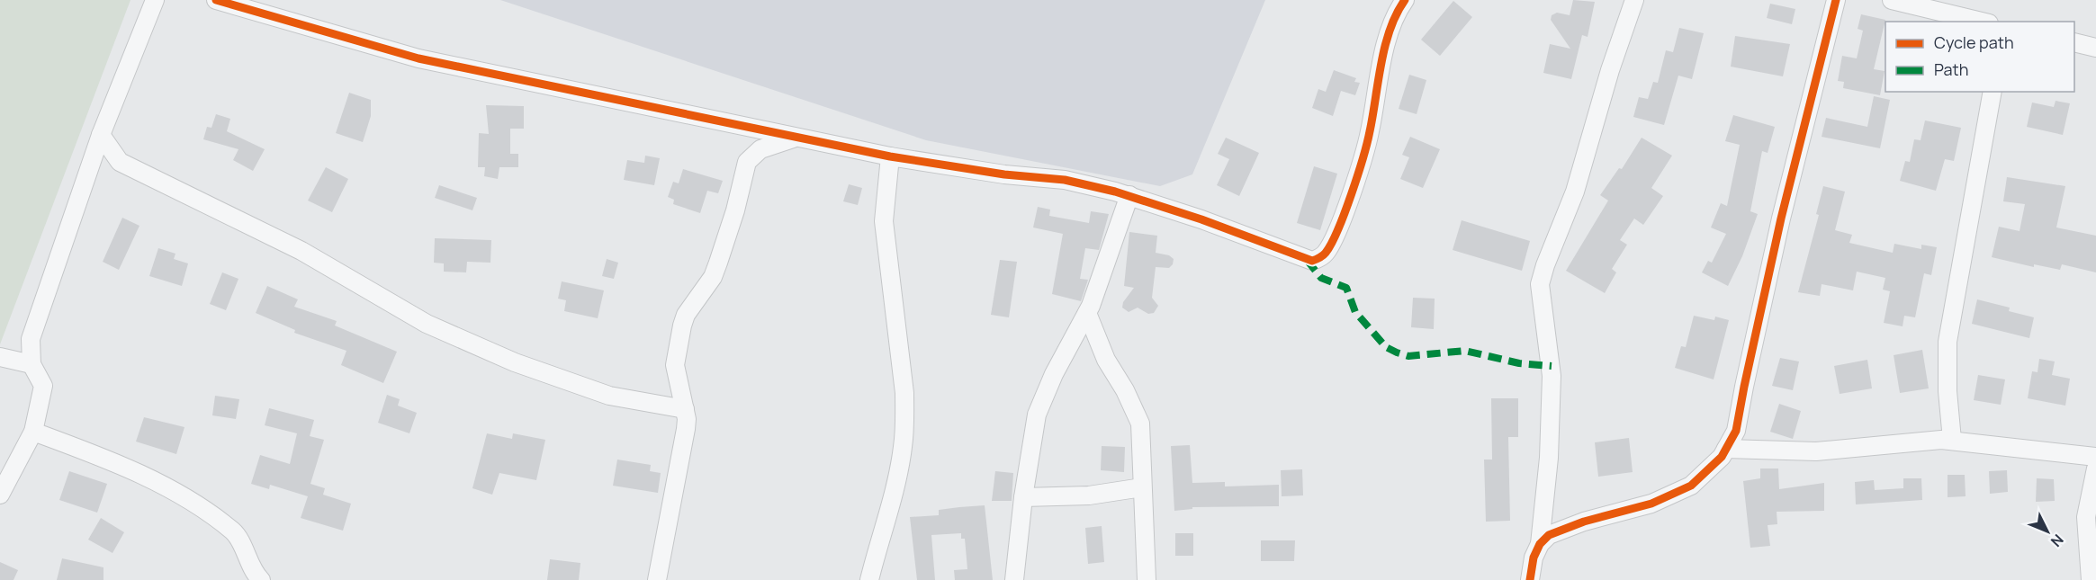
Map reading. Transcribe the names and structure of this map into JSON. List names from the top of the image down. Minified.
{"legend":["Cycle path","Path"],"north":"bottom right"}
